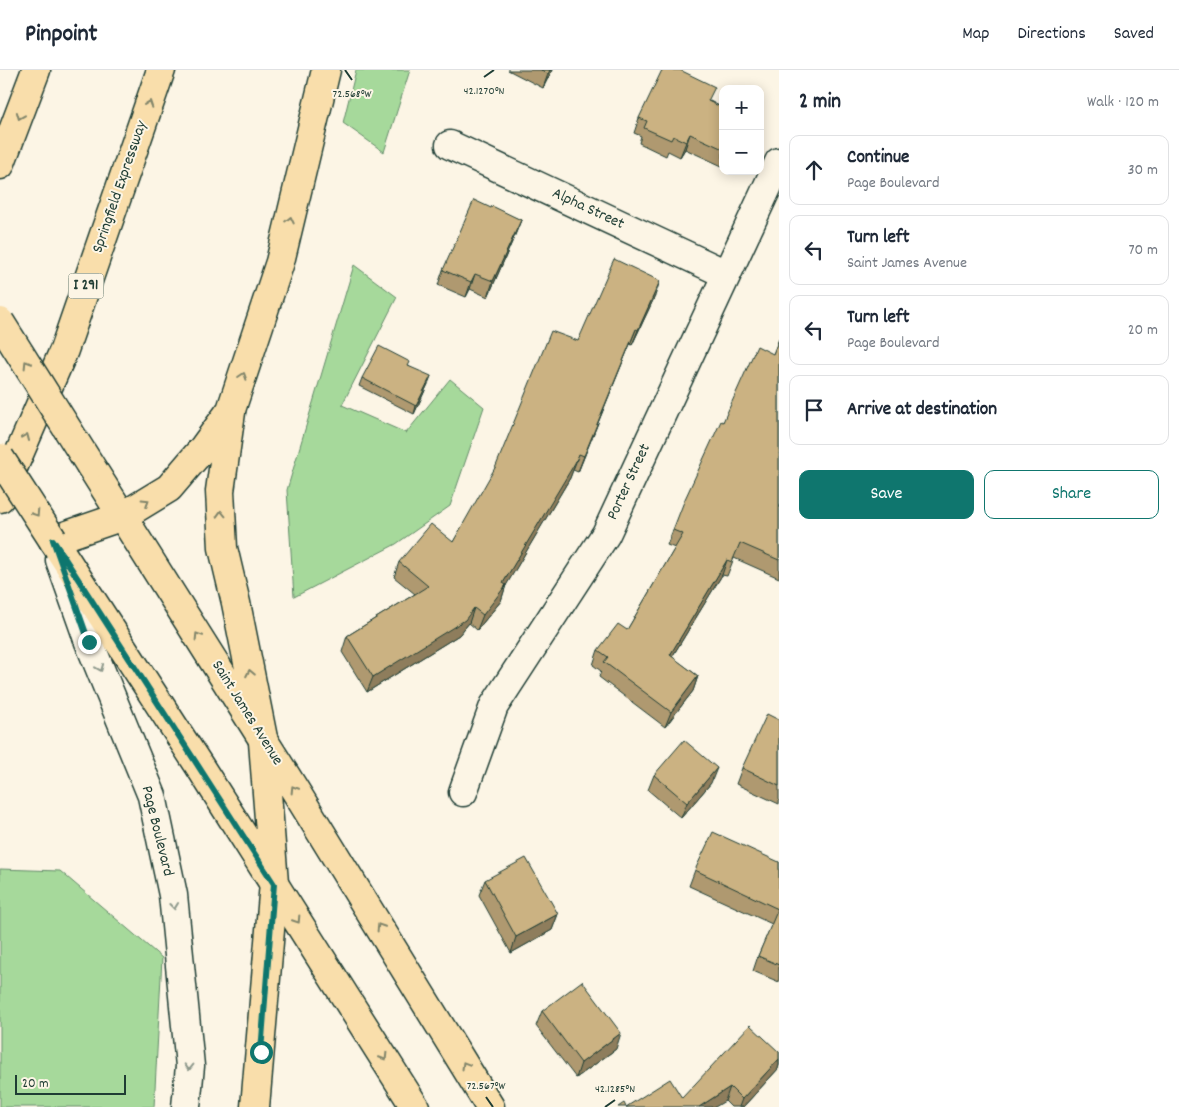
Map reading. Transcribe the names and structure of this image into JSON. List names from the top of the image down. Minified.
{"streets":{"main road":["Springfield Expressway","I 291","Saint James Avenue"],"street":["Alpha Street","Porter Street","Page Boulevard"]},"crossings":[["Alpha Street","Porter Street"]],"one_way":["Page Boulevard"],"scale_bar":"20 m","page":{"header":"Pinpoint","nav":["Map","Directions","Saved"],"heading":["2 min","Walk · 120 m"],"map_buttons":["+","−"],"list":[["Continue","Page Boulevard","30 m"],["Turn left","Saint James Avenue","70 m"],["Turn left","Page Boulevard","20 m"],"Arrive at destination"],"buttons":["Save","Share"],"scale":"20 m"},"coordinates":["42.1270°N","72.568°W","72.567°W","42.1285°N"]}
